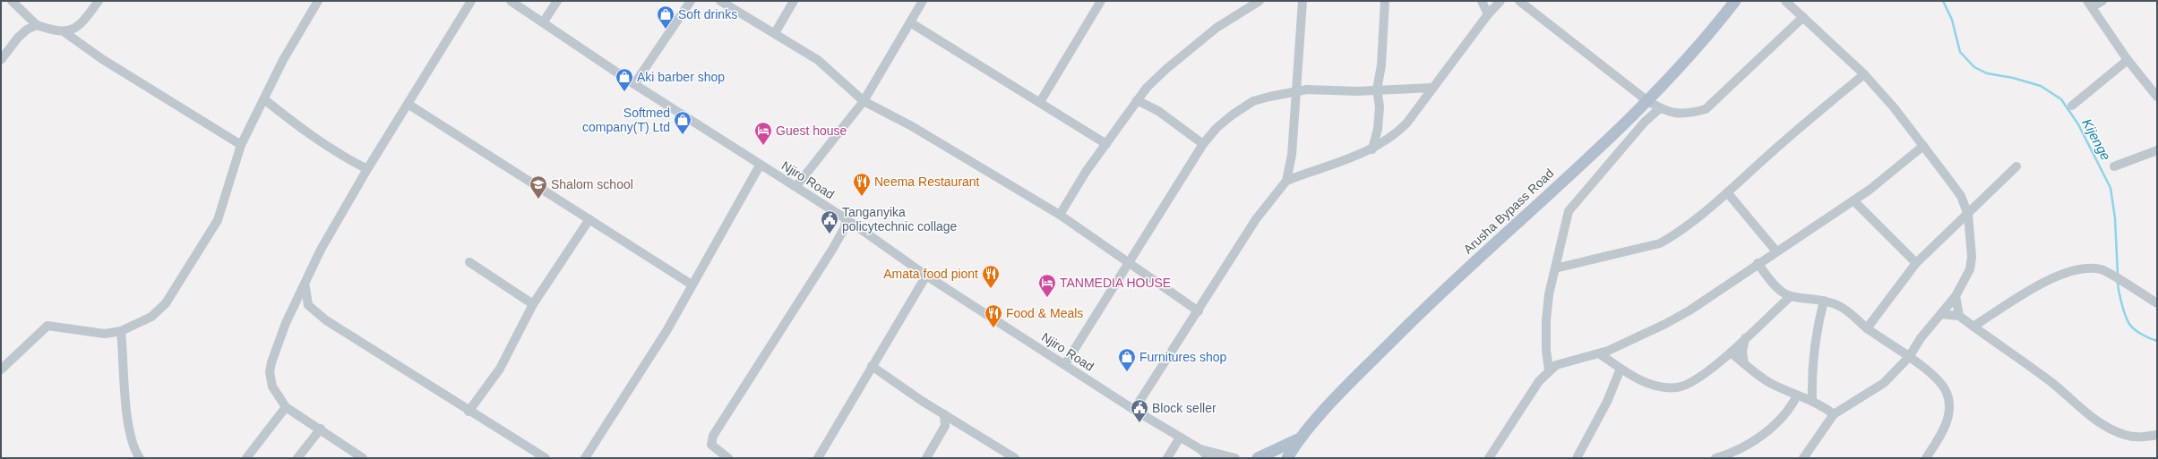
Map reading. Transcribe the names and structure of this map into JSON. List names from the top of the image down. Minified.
{"streets":{"main road":["Arusha Bypass Road"],"street":["Njiro Road"]},"water":["Kijenge"],"places":{"shop":["Soft drinks","Aki barber shop","Softmed company(T) Ltd","Furnitures shop"],"hotel":["Guest house","TANMEDIA HOUSE"],"restaurant":["Neema Restaurant","Amata food piont","Food & Meals"],"school or university":["Shalom school"],"public building":["Tanganyika policytechnic collage","Block seller"]}}
